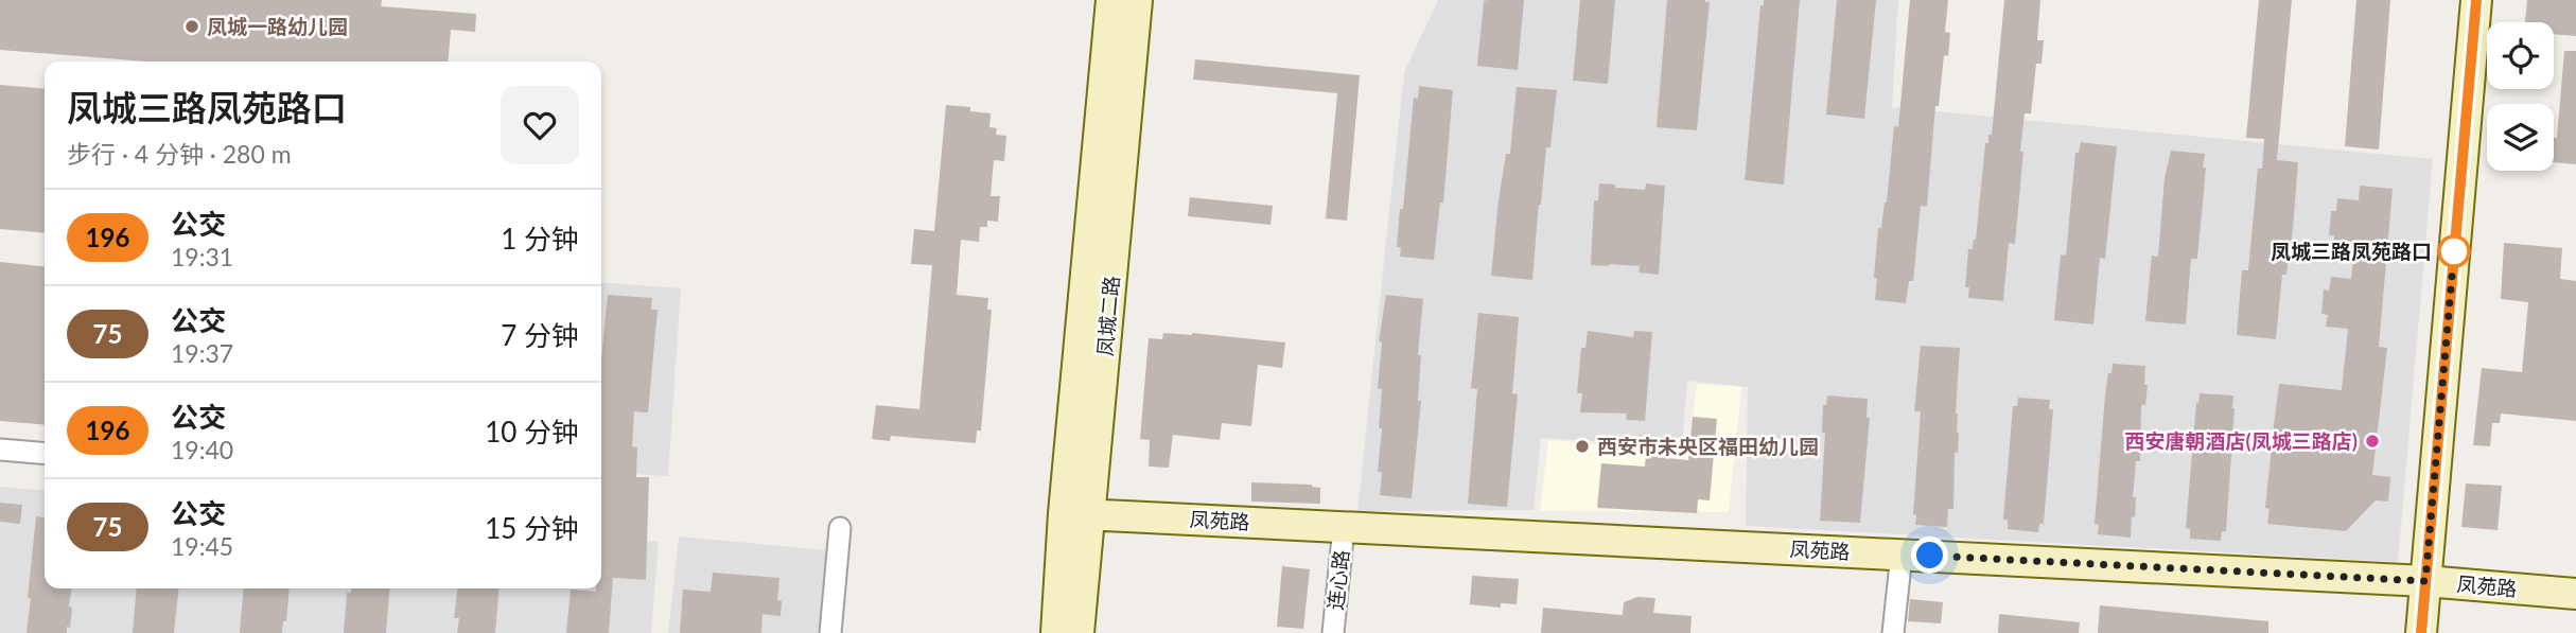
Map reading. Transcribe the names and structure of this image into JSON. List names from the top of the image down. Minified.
{"streets":{"street":["凤城二路","凤苑路","连心路"]},"crossings":[["凤城二路","凤苑路"],["凤苑路","连心路"]],"places":["凤城一路幼儿园","凤城三路凤苑路口","西安唐朝酒店(凤城三路店)","西安市未央区福田幼儿园"],"lines":["bus line 196"],"page":{"heading":["凤城三路凤苑路口","步行 · 4 分钟 · 280 m"],"list":[{"mark":"196","name":"公交","note":"19:31","value":"1 分钟"},{"mark":"75","name":"公交","note":"19:37","value":"7 分钟"},{"mark":"196","name":"公交","note":"19:40","value":"10 分钟"},{"mark":"75","name":"公交","note":"19:45","value":"15 分钟"}]}}
